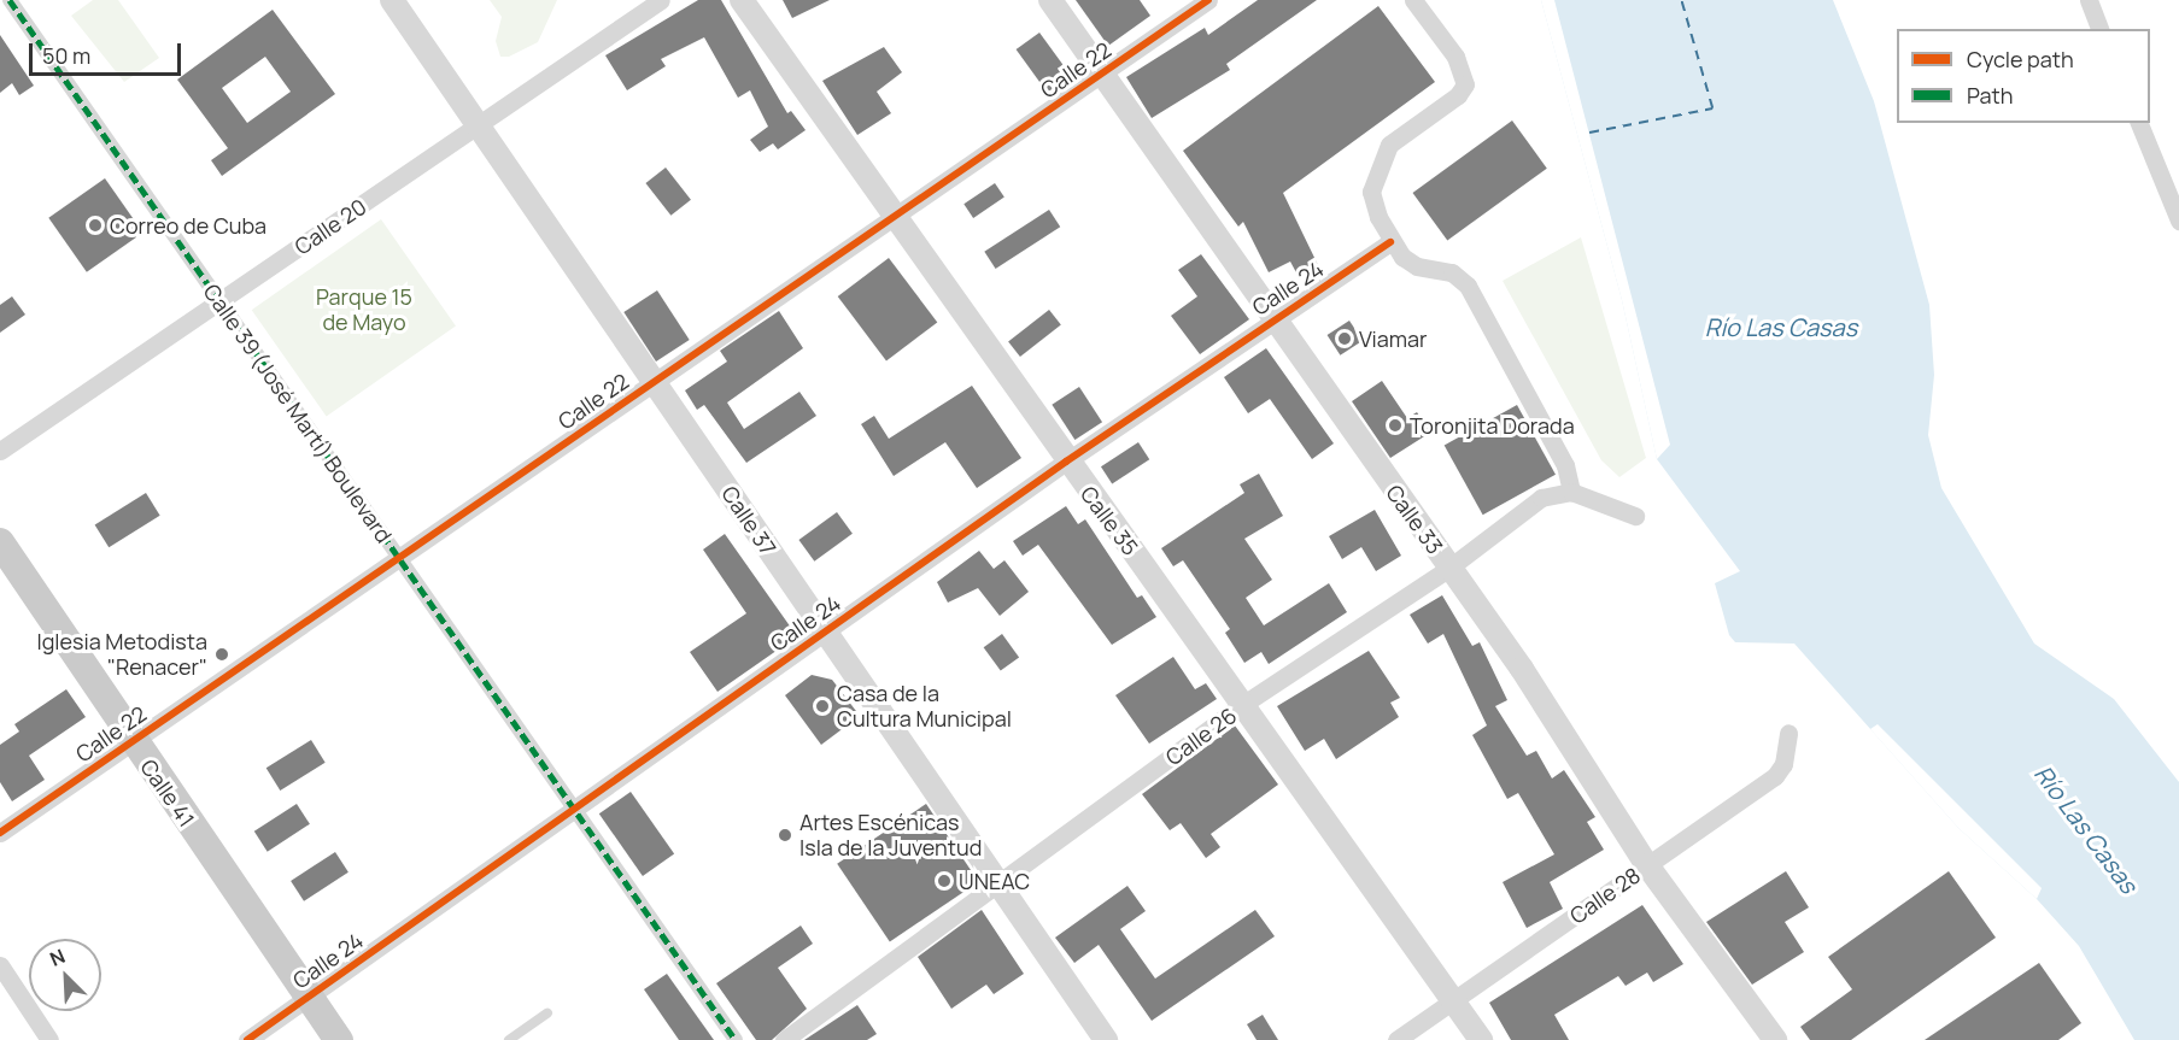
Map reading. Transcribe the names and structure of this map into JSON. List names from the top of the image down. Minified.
{"streets":{"main road":["Calle 41"],"street":["Calle 22","Calle 20","Calle 24","Calle 39 (José Martí) Boulevard","Calle 33","Calle 37","Calle 35","Calle 26","Calle 28"]},"crossings":[["Calle 22","Calle 39 (José Martí) Boulevard"],["Calle 22","Calle 33"],["Calle 22","Calle 37"],["Calle 22","Calle 35"],["Calle 22","Calle 41"],["Calle 20","Calle 39 (José Martí) Boulevard"],["Calle 20","Calle 37"],["Calle 24","Calle 39 (José Martí) Boulevard"],["Calle 24","Calle 33"],["Calle 24","Calle 37"],["Calle 24","Calle 35"],["Calle 24","Calle 41"],["Calle 33","Calle 26"],["Calle 33","Calle 28"],["Calle 37","Calle 26"],["Calle 35","Calle 26"],["Calle 35","Calle 28"]],"water":["Río Las Casas"],"parks":["Parque 15 de Mayo"],"places":["Correo de Cuba","Viamar","Toronjita Dorada","Iglesia Metodista \"Renacer\"","Casa de la Cultura Municipal","Artes Escénicas Isla de la Juventud","UNEAC"],"legend":["Cycle path","Path"],"scale_bar":"50 m","north":"top left"}
